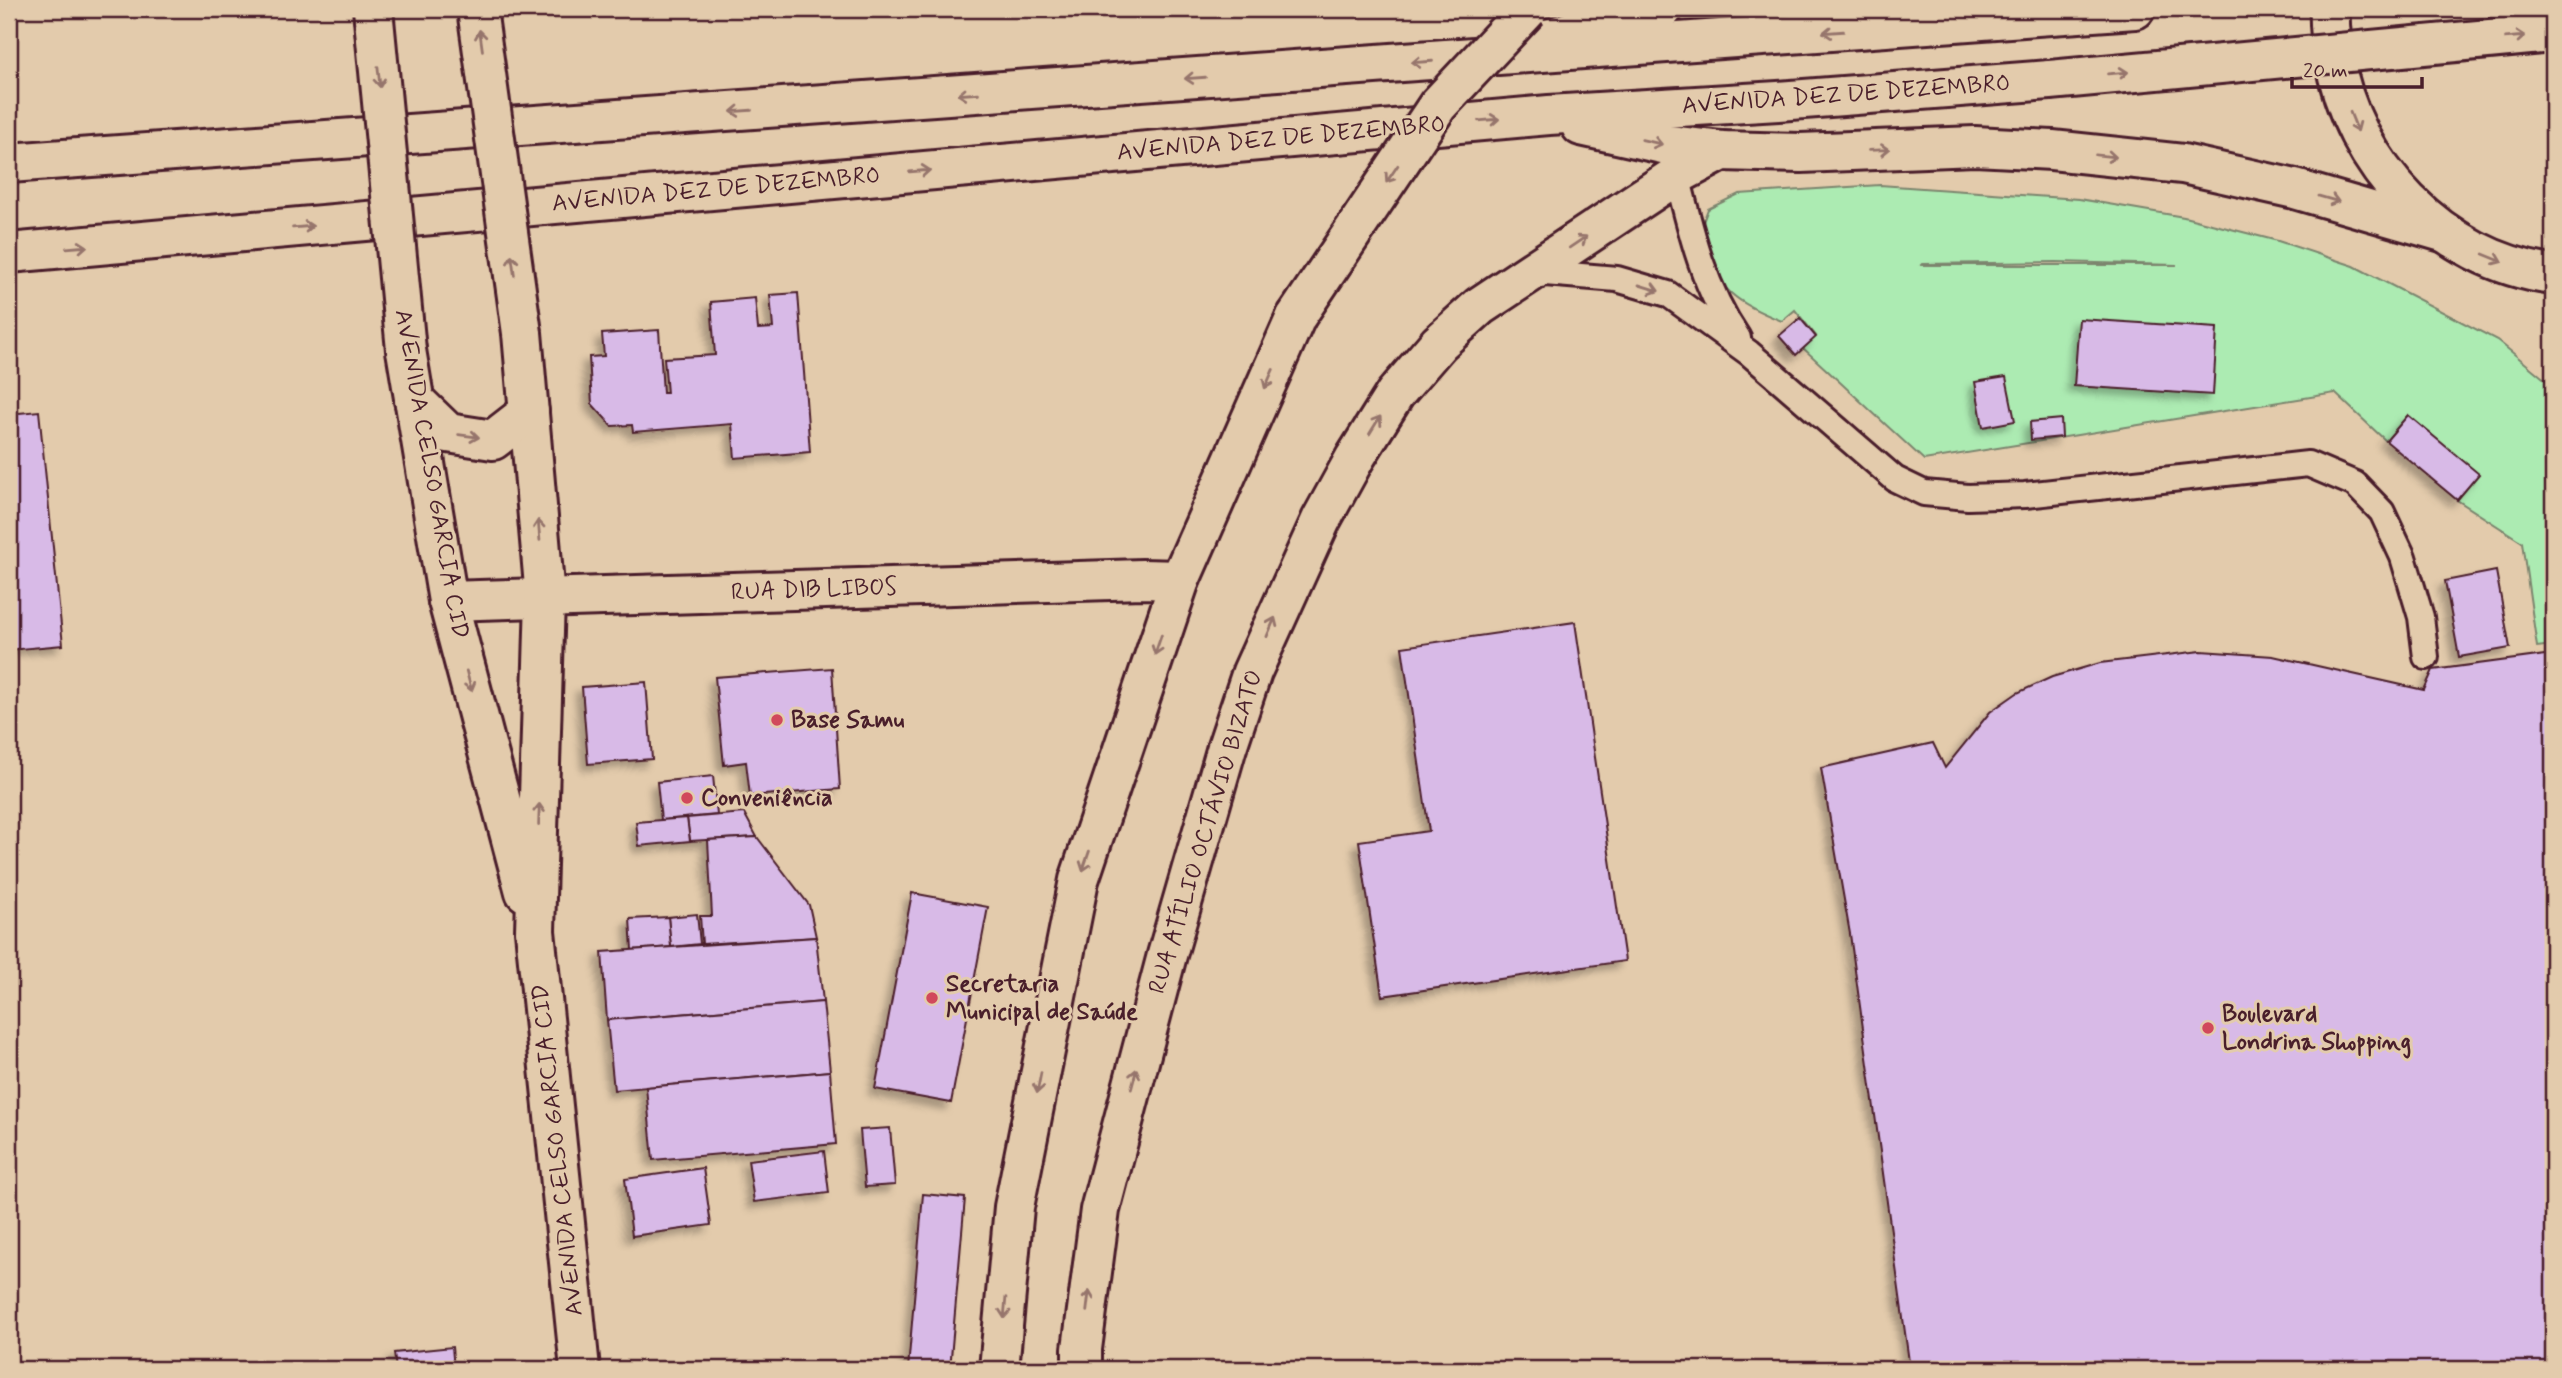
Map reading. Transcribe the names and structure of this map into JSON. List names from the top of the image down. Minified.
{"streets":{"main road":["AVENIDA DEZ DE DEZEMBRO","AVENIDA CELSO GARCIA CID","RUA DIB LIBOS","RUA ATÍLIO OCTÁVIO BIZATO"]},"crossings":[["AVENIDA CELSO GARCIA CID","RUA DIB LIBOS"]],"places":["Base Samu","Conveniência","Secretaria Municipal de Saúde","Boulevard Londrina Shopping"],"scale_bar":"20 m"}
